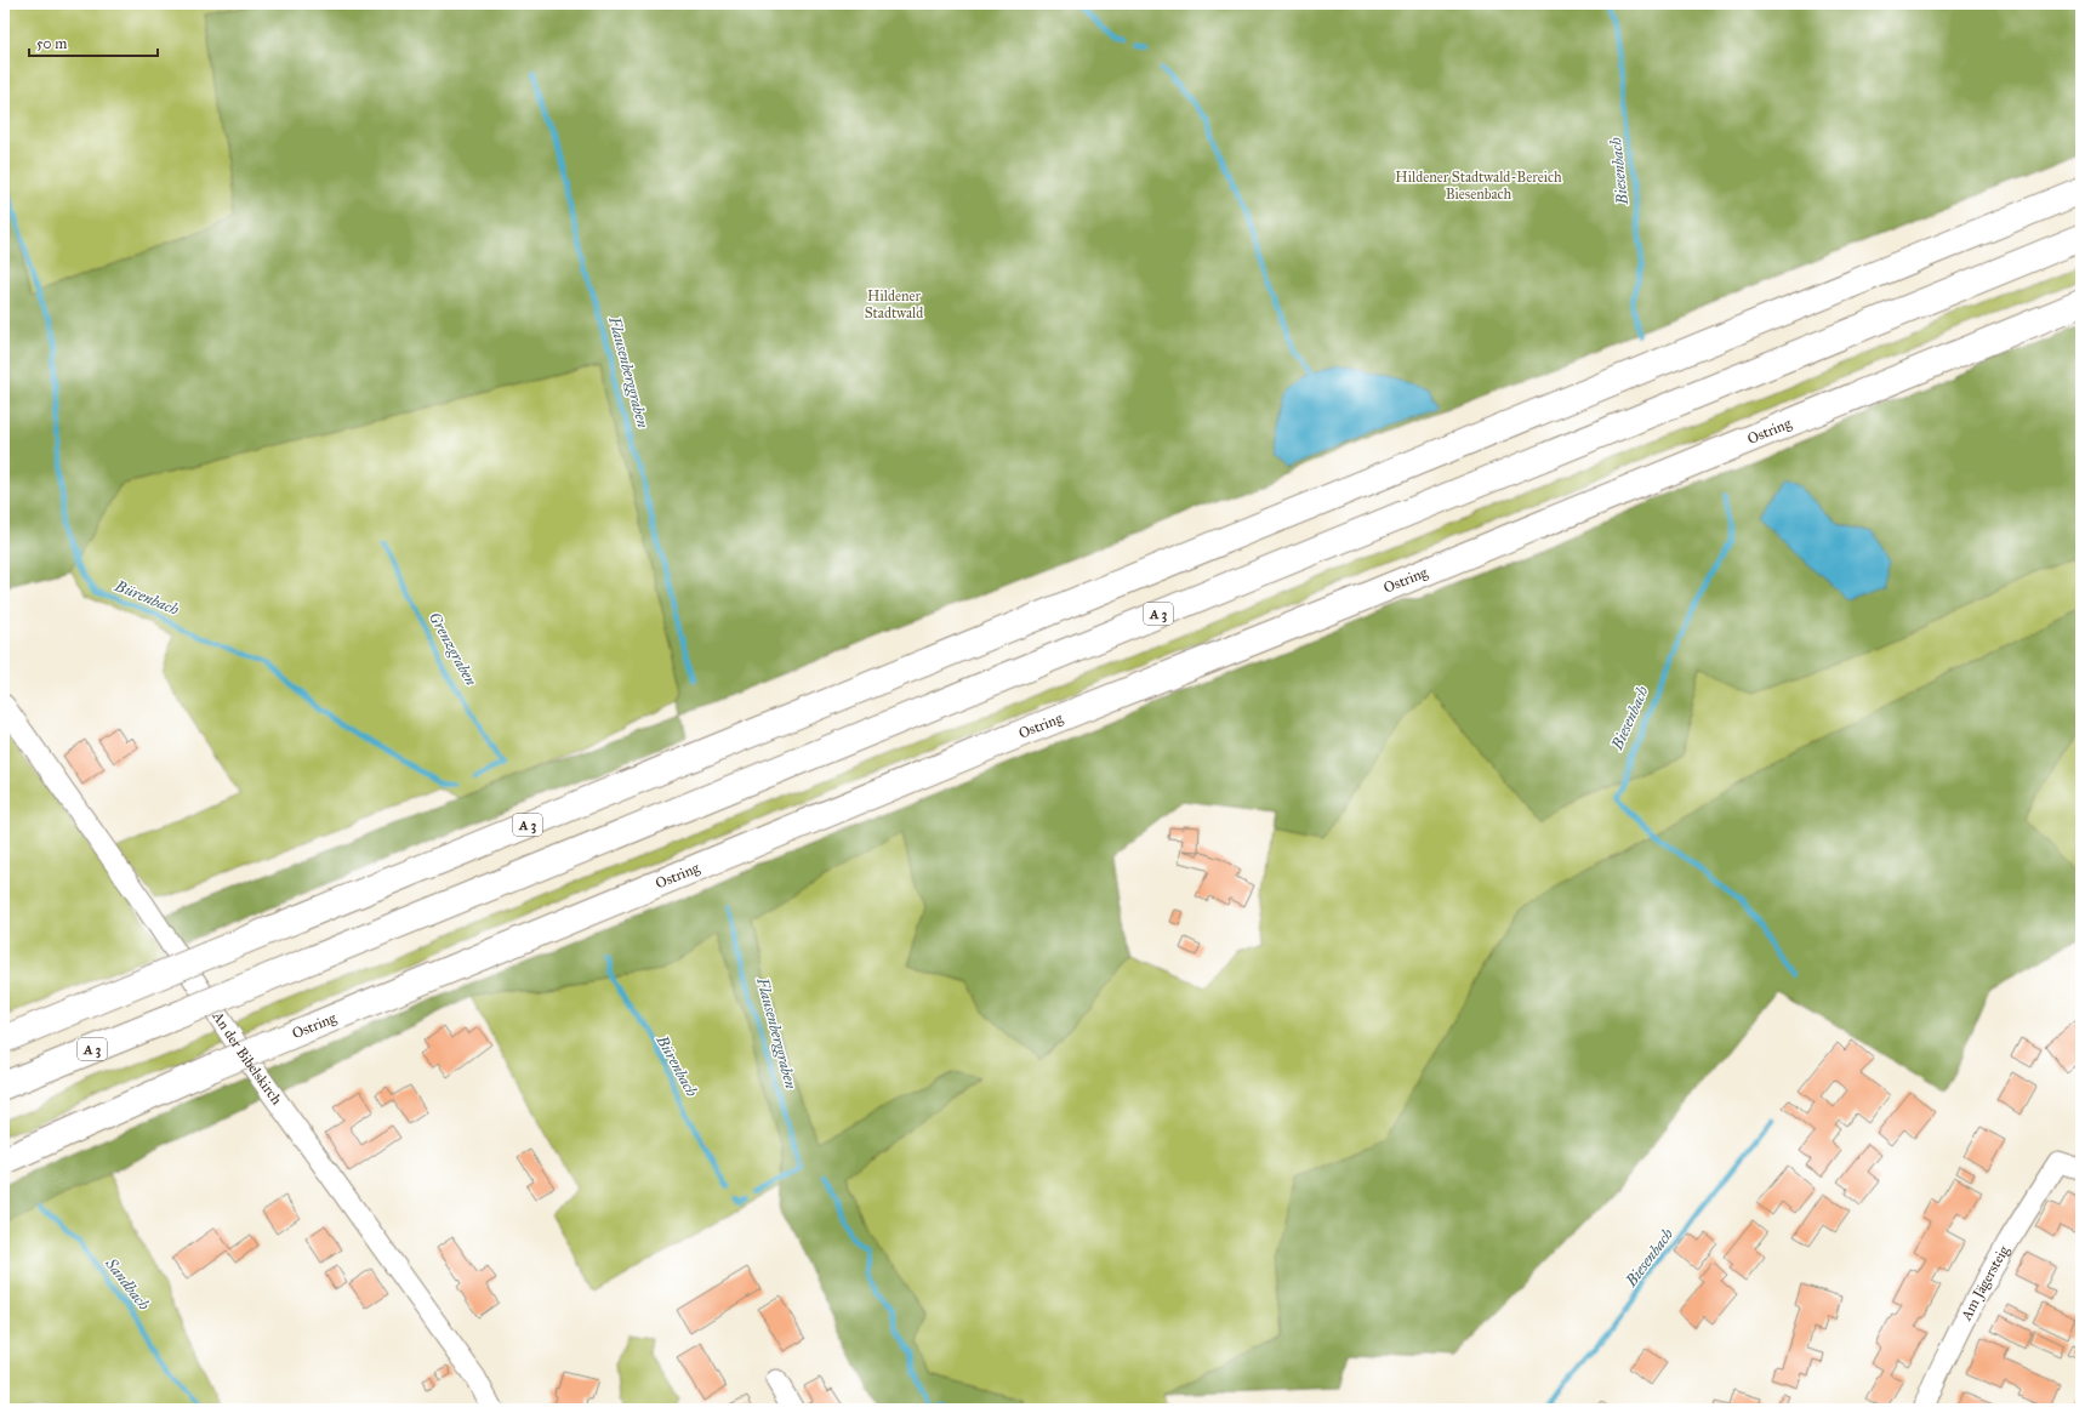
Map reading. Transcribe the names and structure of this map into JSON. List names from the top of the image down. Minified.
{"streets":{"main road":["Ostring","A 3"],"street":["An der Bibelskirch","Am Jägersteig"]},"water":["Biesenbach","Flausenberggraben","Bürenbach","Grenzgraben","Sandbach"],"parks":["Hildener Stadtwald-Bereich Biesenbach","Hildener Stadtwald"],"scale_bar":"50 m"}
